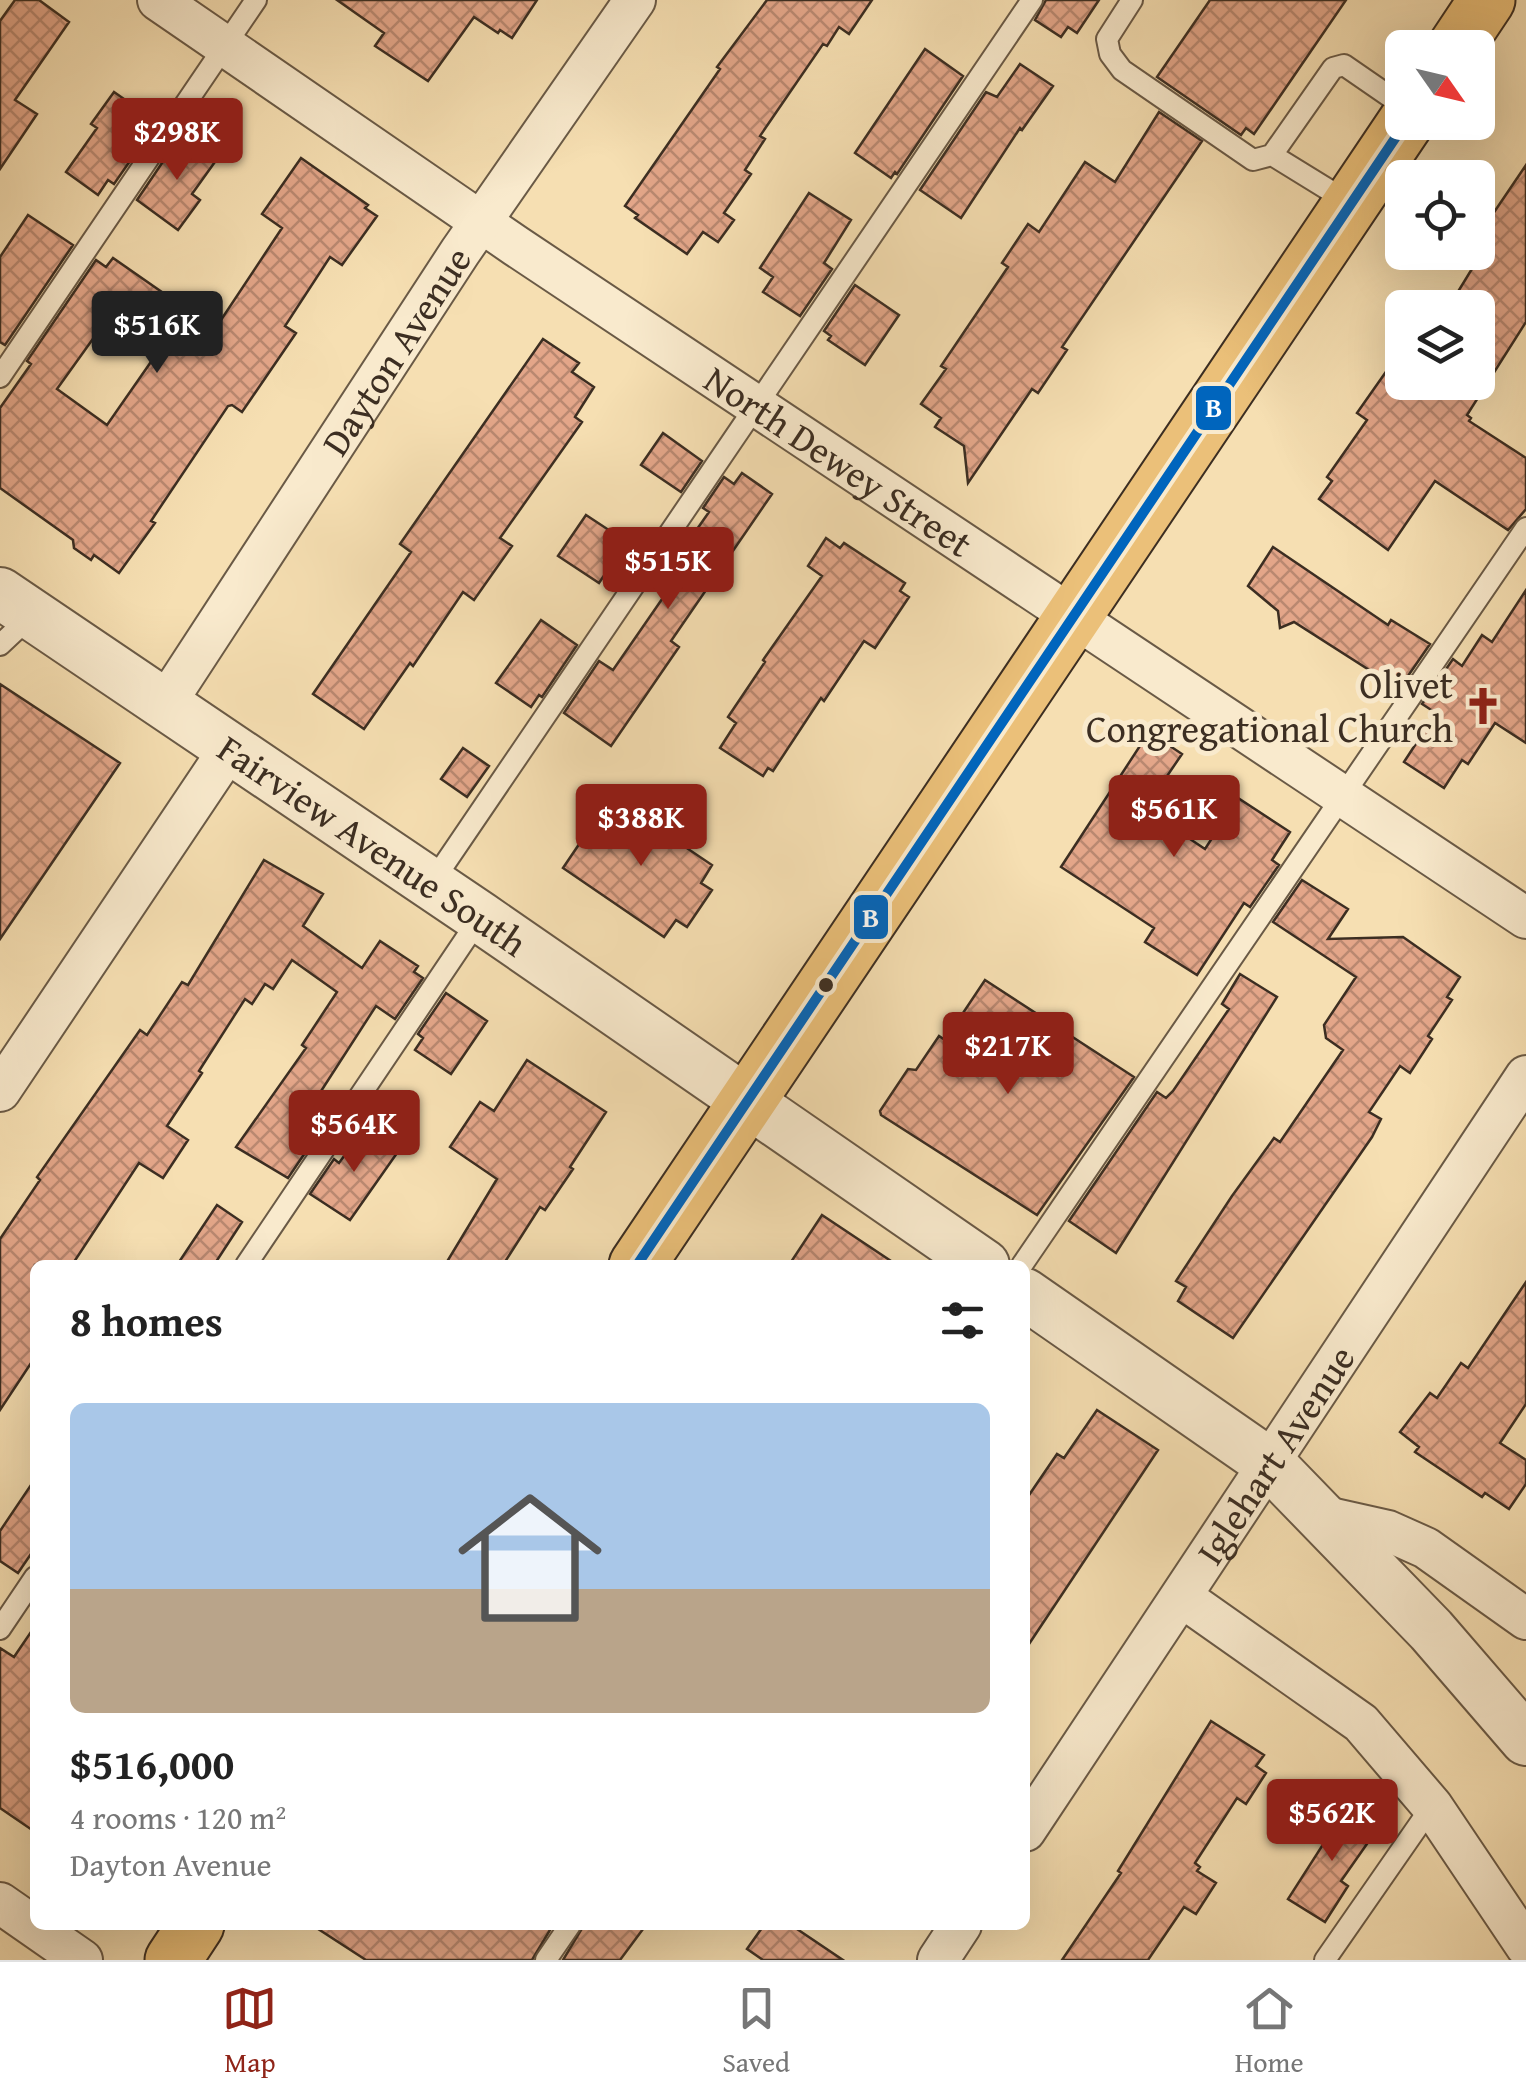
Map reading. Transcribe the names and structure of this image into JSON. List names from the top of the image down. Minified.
{"streets":{"street":["Dayton Avenue","North Dewey Street","Fairview Avenue South","Iglehart Avenue"]},"crossings":[["Dayton Avenue","North Dewey Street"],["Dayton Avenue","Fairview Avenue South"]],"places":{"church":["Olivet Congregational Church"]},"lines":["transit line B"],"north":"bottom right","page":{"price":["$298K","$516K","$515K","$561K","$388K","$217K","$564K","$562K"],"heading":"8 homes","list":[{"name":"$516,000","note":"4 rooms · 120 m² · Dayton Avenue"}],"tabs":["Map","Saved","Home"]}}
